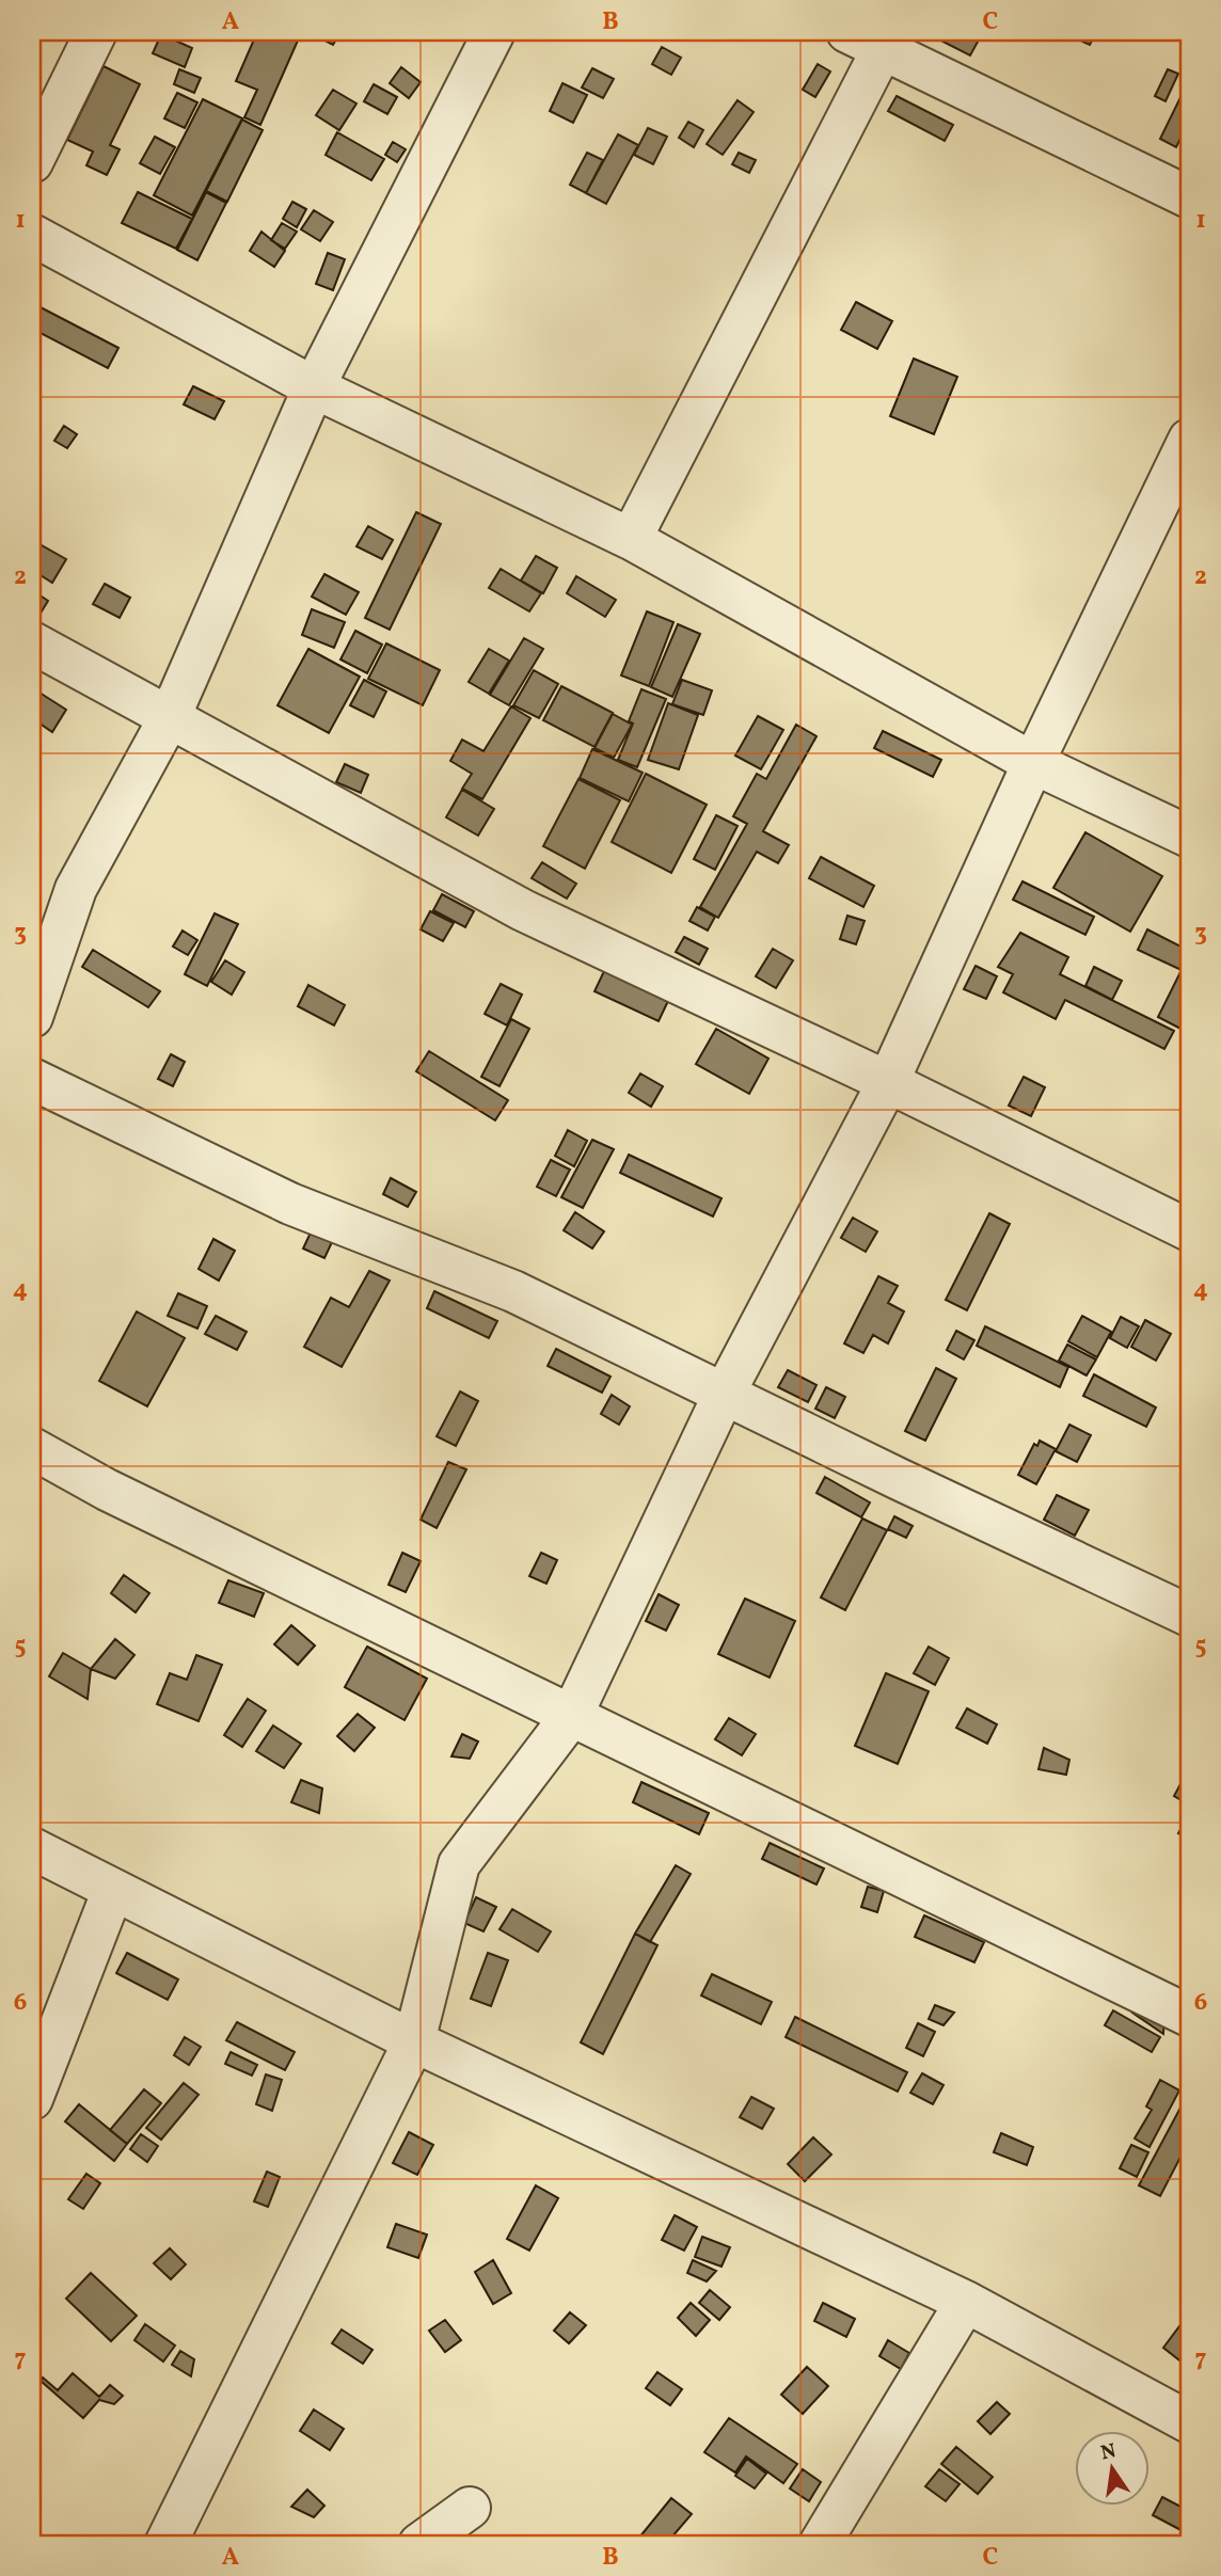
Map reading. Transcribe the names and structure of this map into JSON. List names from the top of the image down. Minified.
{"north":"top","grid":{"columns":["A","B","C"],"rows":["1","2","3","4","5","6","7"]}}
